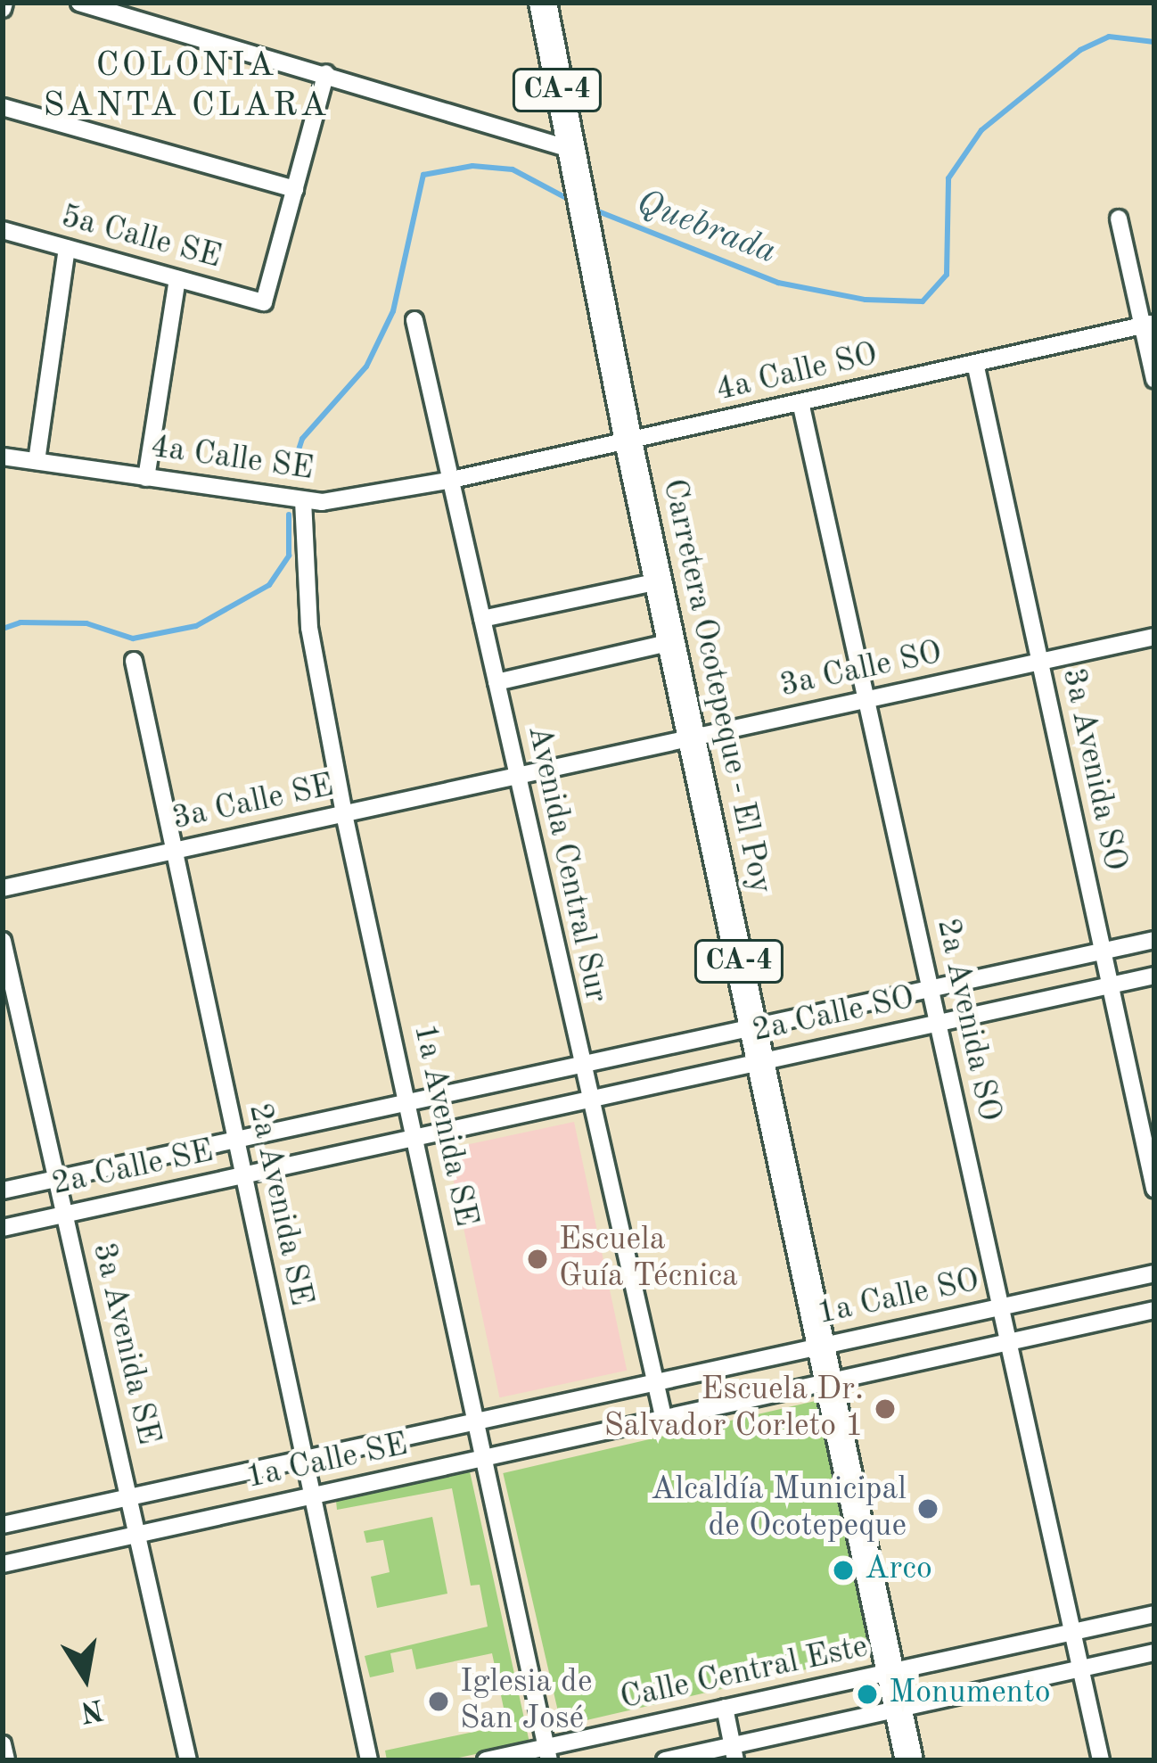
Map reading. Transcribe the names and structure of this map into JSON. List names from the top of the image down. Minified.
{"streets":{"main road":["CA-4","Carretera Ocotepeque - El Poy"],"street":["5a Calle SE","4a Calle SO","4a Calle SE","3a Calle SO","3a Avenida SO","3a Calle SE","Avenida Central Sur","2a Calle SO","2a Avenida SO","1a Avenida SE","2a Calle SE","2a Avenida SE","1a Calle SO","3a Avenida SE","1a Calle SE","Calle Central Este"]},"crossings":[["4a Calle SO","4a Calle SE"],["4a Calle SO","Carretera Ocotepeque - El Poy"],["4a Calle SO","3a Avenida SO"],["4a Calle SO","Avenida Central Sur"],["4a Calle SO","2a Avenida SO"],["4a Calle SE","Avenida Central Sur"],["4a Calle SE","1a Avenida SE"],["3a Calle SO","Carretera Ocotepeque - El Poy"],["3a Calle SO","3a Avenida SO"],["3a Calle SO","3a Calle SE"],["3a Calle SO","Avenida Central Sur"],["3a Calle SO","2a Avenida SO"],["Carretera Ocotepeque - El Poy","2a Calle SO"],["Carretera Ocotepeque - El Poy","1a Calle SO"],["Carretera Ocotepeque - El Poy","Calle Central Este"],["3a Avenida SO","2a Calle SO"],["3a Calle SE","Avenida Central Sur"],["3a Calle SE","1a Avenida SE"],["3a Calle SE","2a Avenida SE"],["Avenida Central Sur","2a Calle SO"],["Avenida Central Sur","2a Calle SE"],["Avenida Central Sur","1a Calle SO"],["Avenida Central Sur","1a Calle SE"],["2a Calle SO","2a Avenida SO"],["2a Calle SO","2a Calle SE"],["2a Avenida SO","1a Calle SO"],["2a Avenida SO","Calle Central Este"],["1a Avenida SE","2a Calle SE"],["1a Avenida SE","1a Calle SE"],["1a Avenida SE","Calle Central Este"],["2a Calle SE","2a Avenida SE"],["2a Calle SE","3a Avenida SE"],["2a Avenida SE","1a Calle SE"],["1a Calle SO","1a Calle SE"],["3a Avenida SE","1a Calle SE"]],"districts":["COLONIA SANTA CLARA"],"water":["Quebrada"],"places":["Escuela Guía Técnica","Escuela Dr. Salvador Corleto 1","Alcaldía Municipal de Ocotepeque","Arco","Monumento","Iglesia de San José"],"north":"bottom"}
